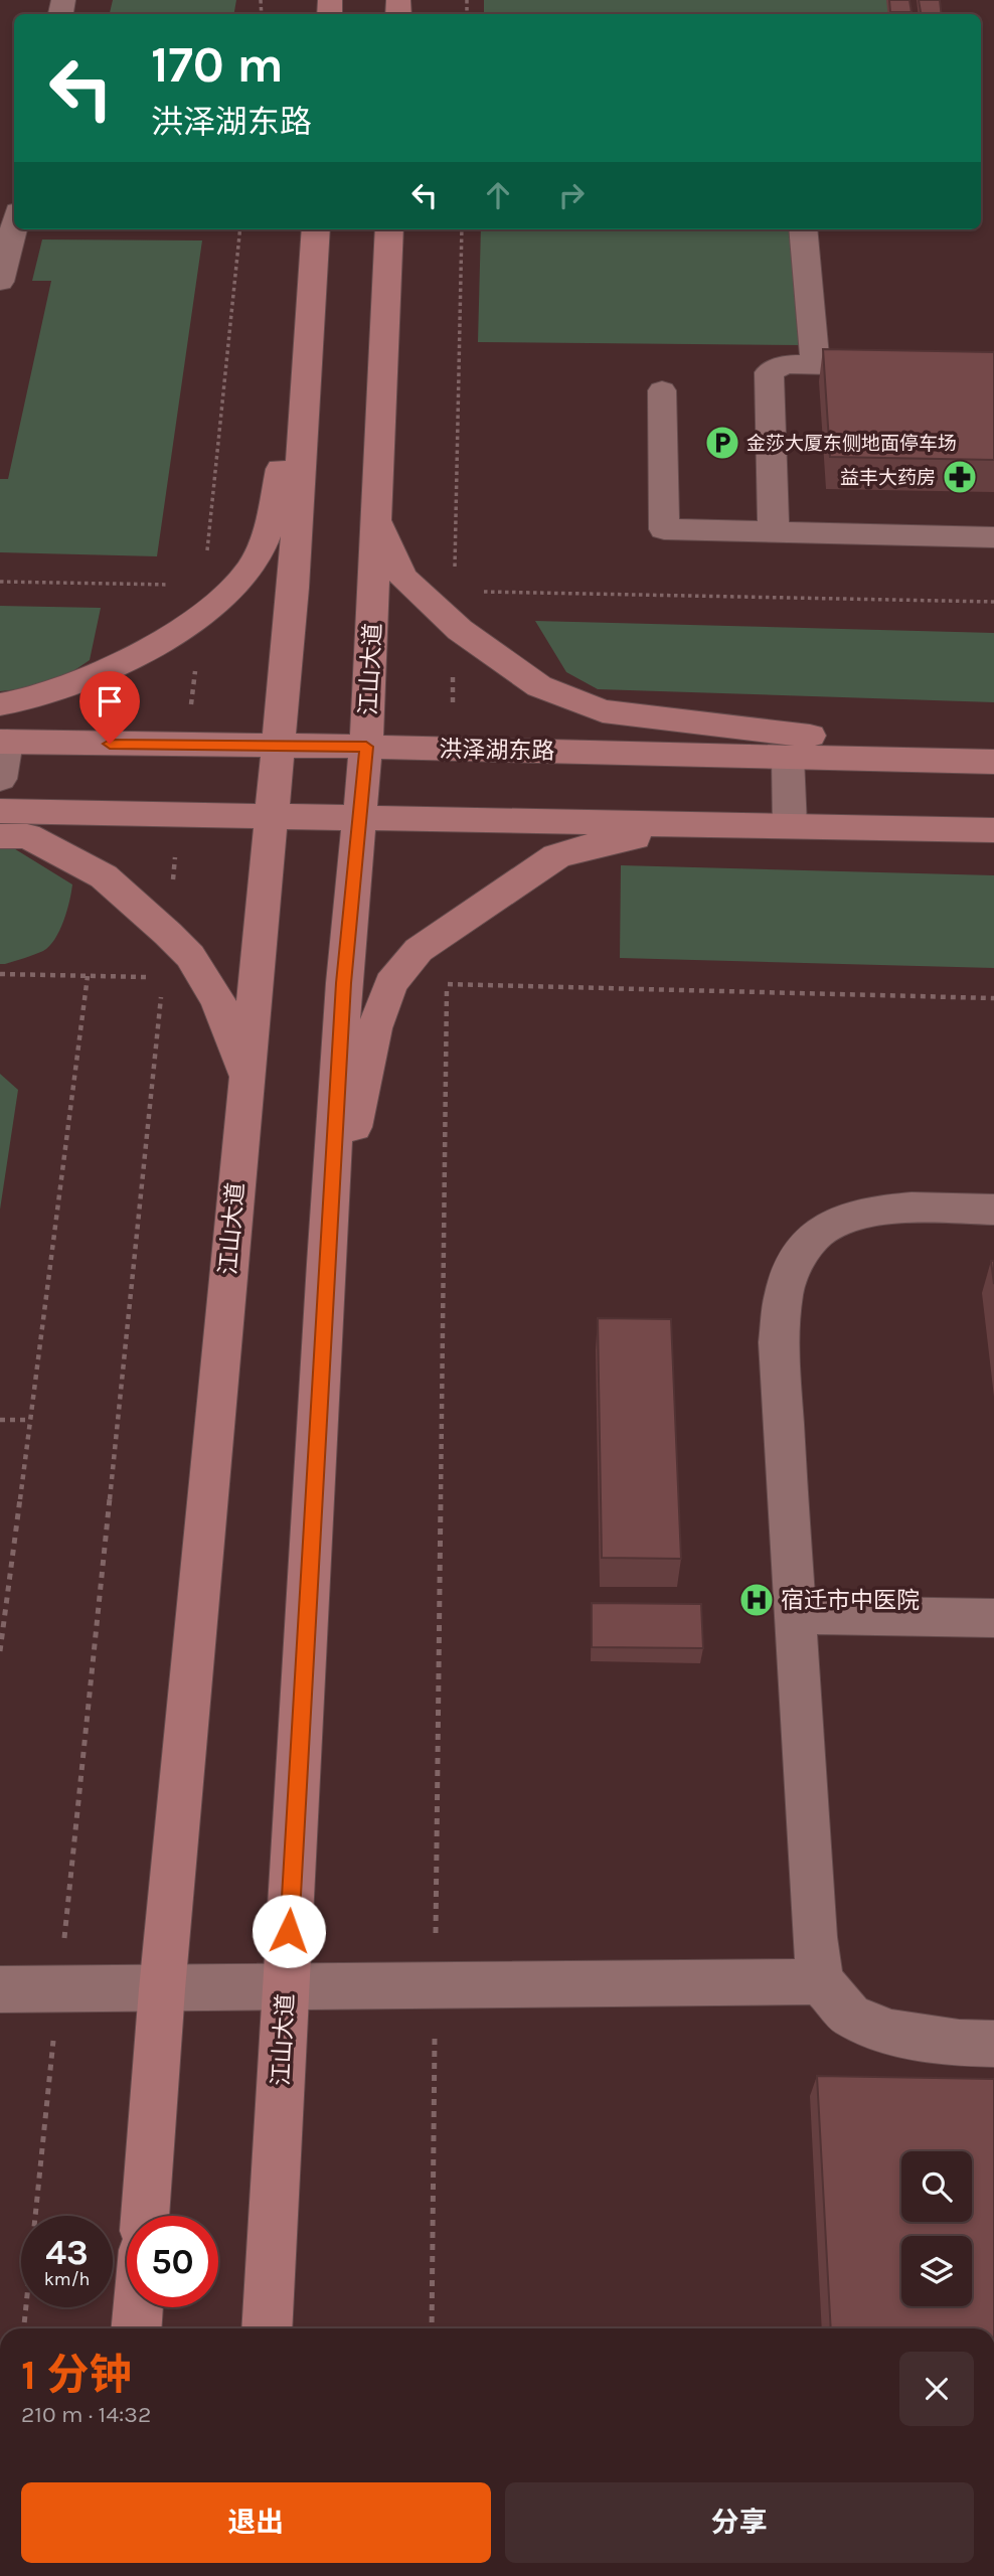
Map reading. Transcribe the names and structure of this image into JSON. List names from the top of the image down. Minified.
{"streets":{"main road":["江山大道","洪泽湖东路"]},"crossings":[["江山大道","洪泽湖东路"]],"places":{"parking":["金莎大厦东侧地面停车场"],"pharmacy":["益丰大药房"],"hospital":["宿迁市中医院"]},"page":{"turn":["170 m","洪泽湖东路"],"speed":"43 km/h","limit":"50","heading":["1 分钟","210 m · 14:32"],"buttons":["退出","分享"]}}
